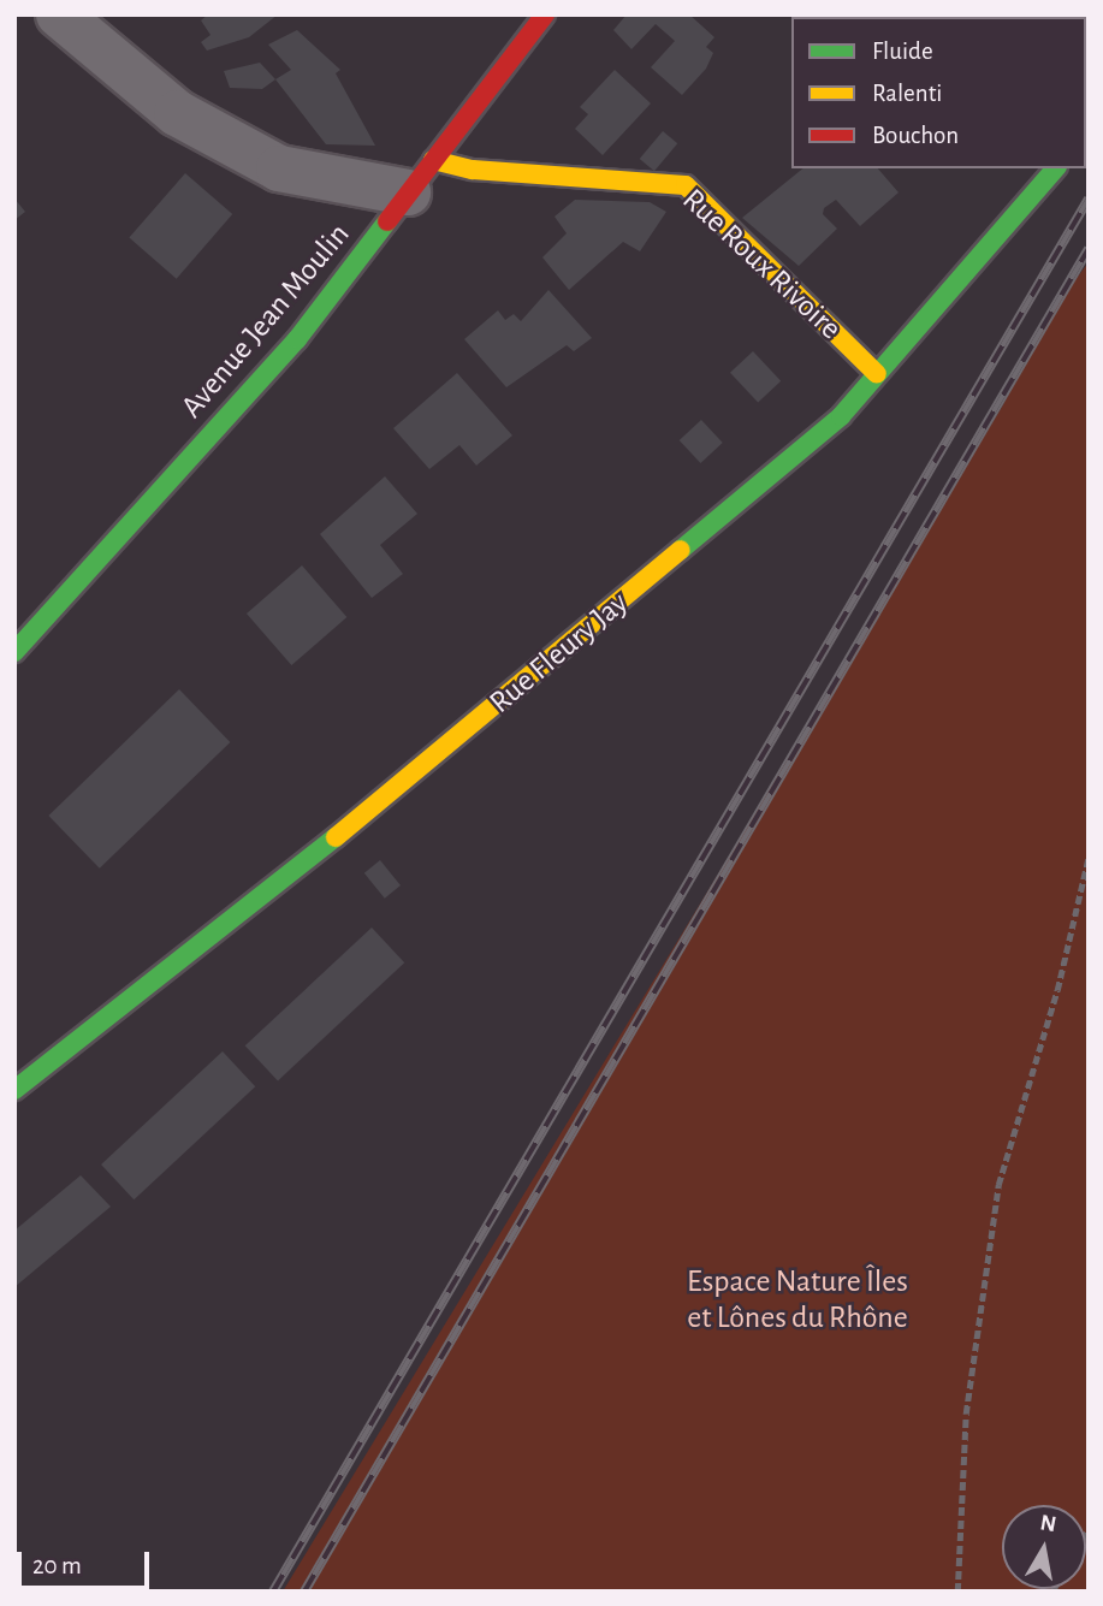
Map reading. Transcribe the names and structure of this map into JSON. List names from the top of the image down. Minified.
{"streets":{"street":["Rue Roux Rivoire","Avenue Jean Moulin","Rue Fleury Jay"]},"crossings":[["Rue Roux Rivoire","Avenue Jean Moulin"],["Rue Roux Rivoire","Rue Fleury Jay"]],"parks":["Espace Nature Îles et Lônes du Rhône"],"legend":["Fluide","Ralenti","Bouchon"],"scale_bar":"20 m","north":"top"}
